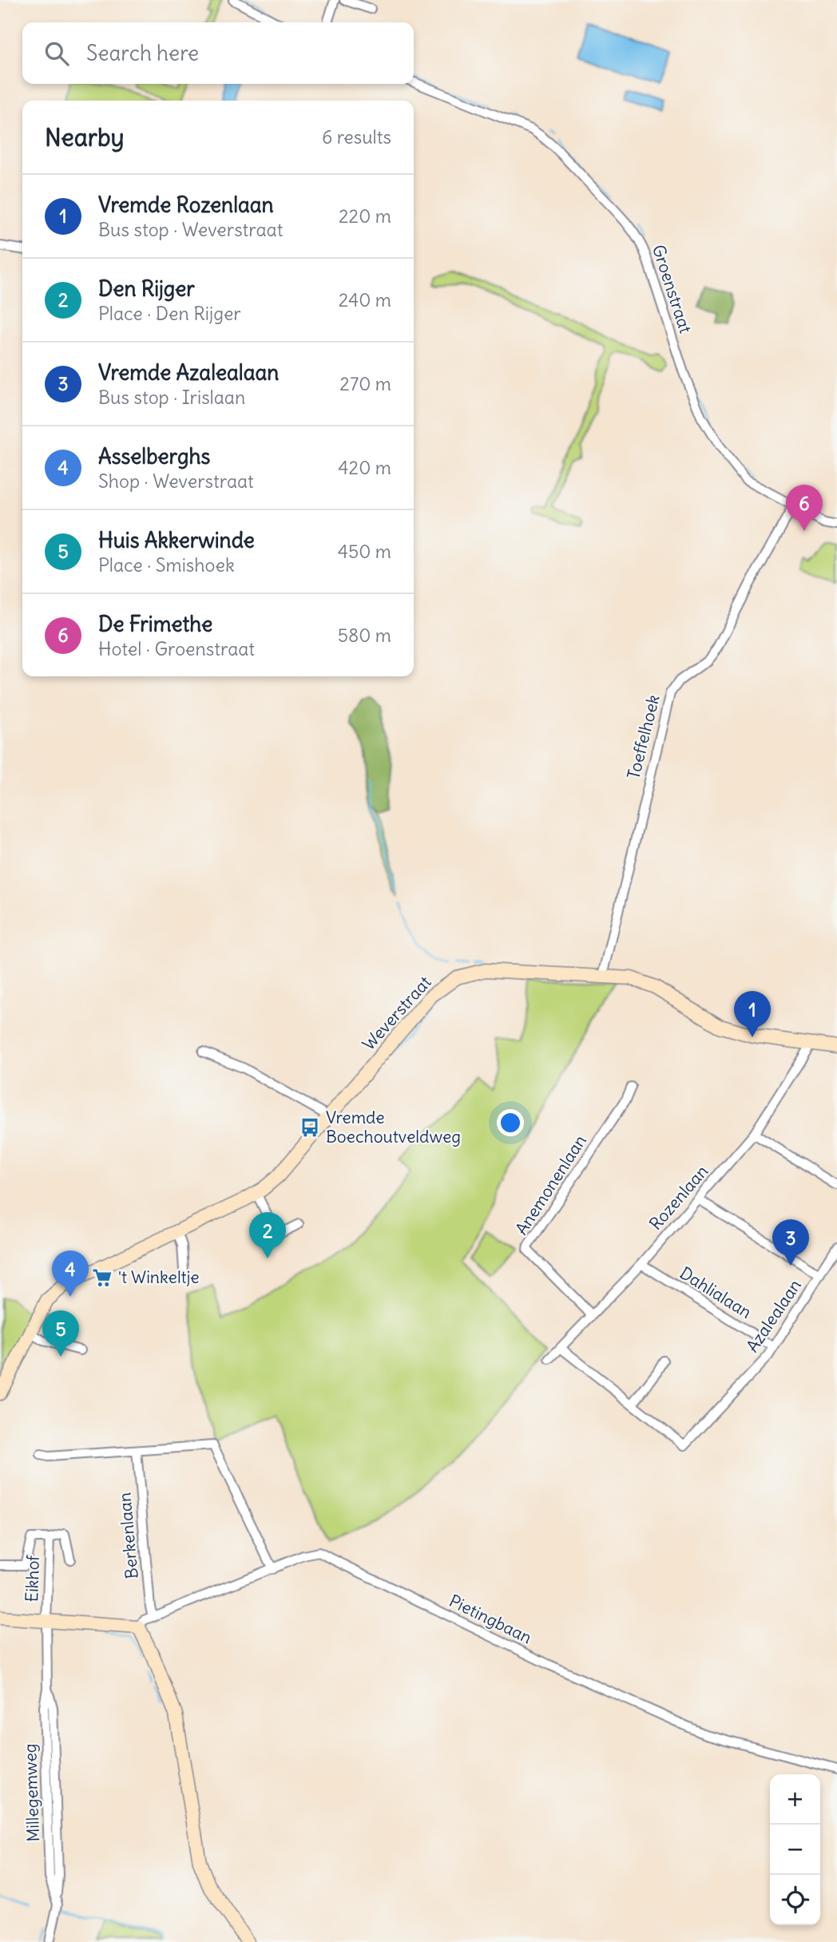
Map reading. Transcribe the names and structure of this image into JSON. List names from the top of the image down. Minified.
{"streets":{"street":["Groenstraat","Toeffelhoek","Weverstraat","Anemonenlaan","Rozenlaan","Dahlialaan","Azalealaan","Berkenlaan","Eikhof","Pietingbaan","Millegemweg"]},"crossings":[["Groenstraat","Toeffelhoek"],["Toeffelhoek","Weverstraat"],["Weverstraat","Rozenlaan"],["Anemonenlaan","Rozenlaan"],["Rozenlaan","Dahlialaan"],["Dahlialaan","Azalealaan"],["Berkenlaan","Pietingbaan"],["Eikhof","Millegemweg"]],"places":{"bus stop":["Vremde Boechoutveldweg"],"supermarket":["'t Winkeltje"]},"page":{"search":"Search here","heading":["Nearby","6 results"],"list":[{"mark":"1","name":"Vremde Rozenlaan","note":"Bus stop · Weverstraat","value":"220 m"},{"mark":"2","name":"Den Rijger","note":"Place · Den Rijger","value":"240 m"},{"mark":"3","name":"Vremde Azalealaan","note":"Bus stop · Irislaan","value":"270 m"},{"mark":"4","name":"Asselberghs","note":"Shop · Weverstraat","value":"420 m"},{"mark":"5","name":"Huis Akkerwinde","note":"Place · Smishoek","value":"450 m"},{"mark":"6","name":"De Frimethe","note":"Hotel · Groenstraat","value":"580 m"}],"pins":["6","1","2","3","4","5"],"map_buttons":["+","−"]}}
